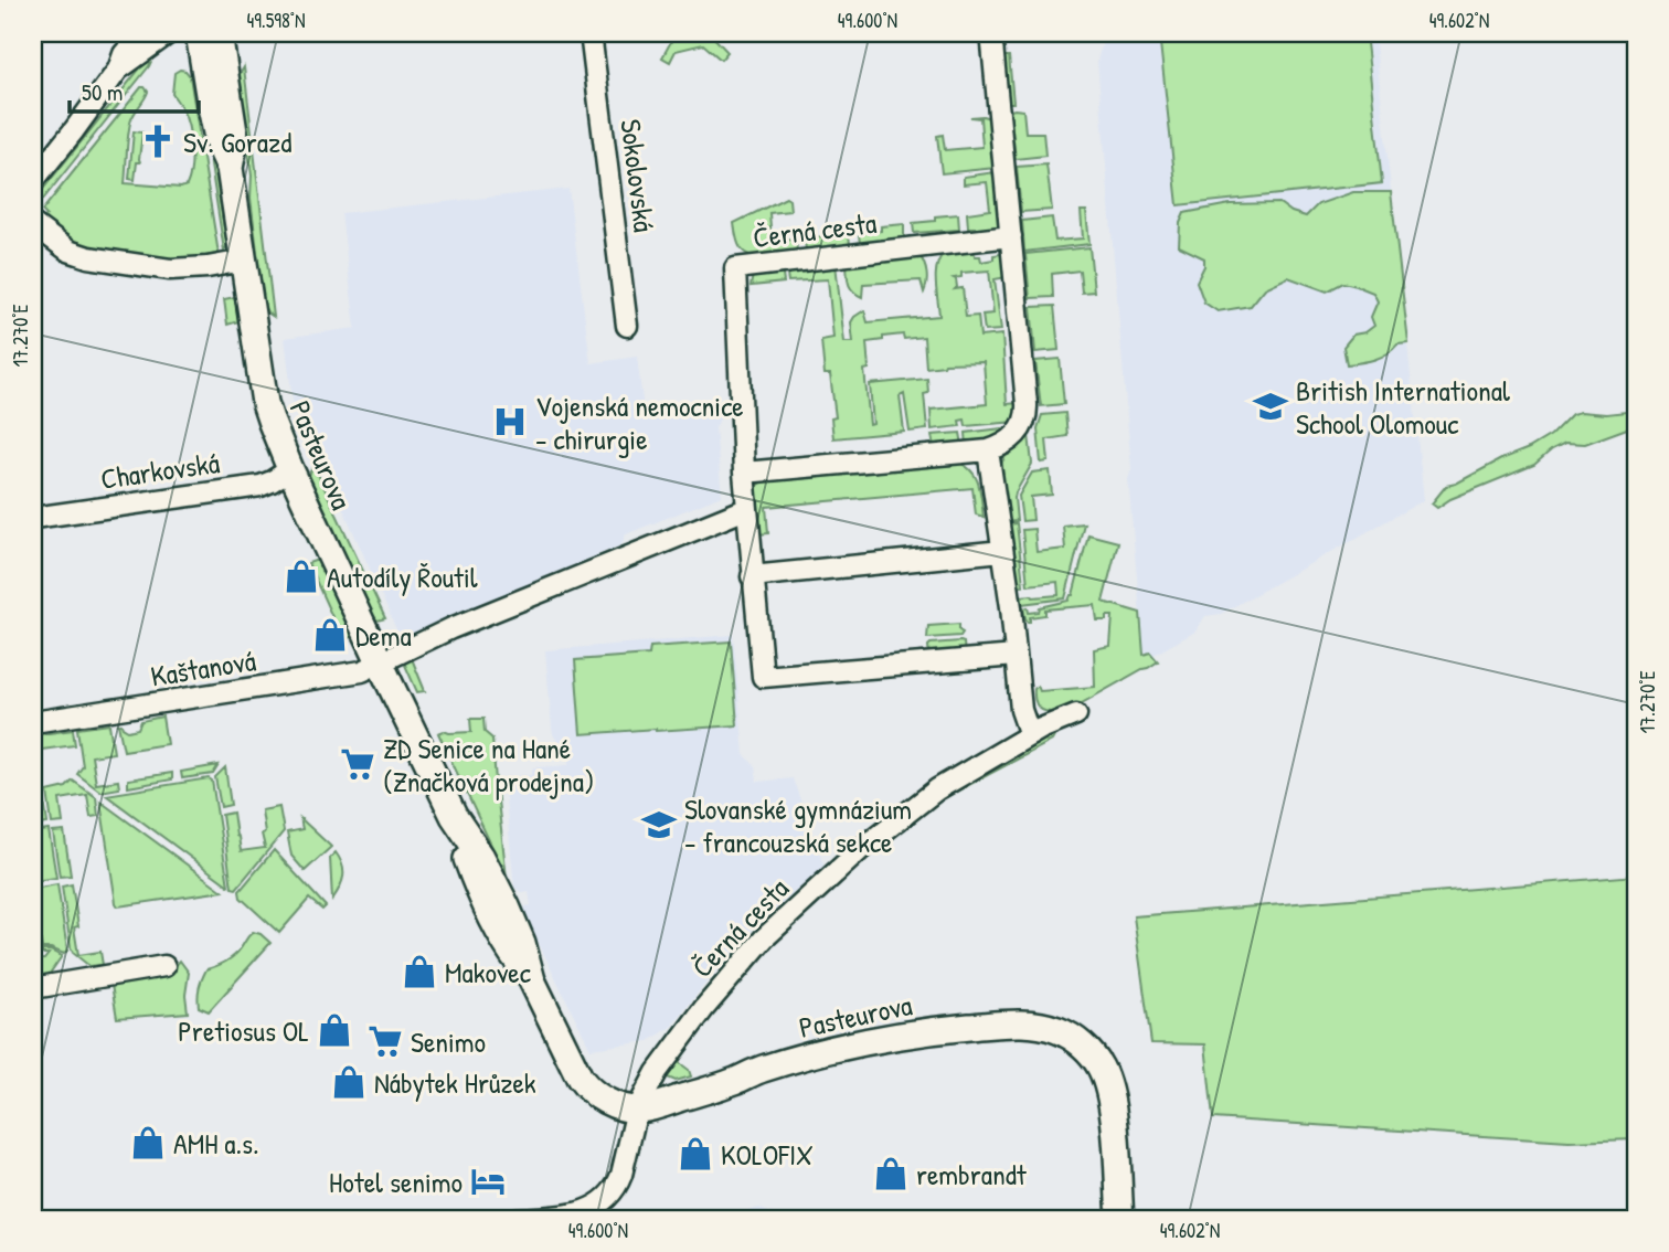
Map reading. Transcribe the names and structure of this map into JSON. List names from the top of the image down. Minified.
{"streets":{"main road":["Pasteurova"],"street":["Sokolovská","Černá cesta","Charkovská","Kaštanová"]},"crossings":[["Černá cesta","Pasteurova"],["Pasteurova","Charkovská"],["Pasteurova","Kaštanová"]],"places":{"church":["Sv. Gorazd"],"school or university":["British International School Olomouc","Slovanské gymnázium - francouzská sekce"],"hospital":["Vojenská nemocnice - chirurgie"],"shop":["Autodíly Řoutil","Dema","Makovec","Pretiosus OL","Nábytek Hrůzek","AMH a.s.","KOLOFIX","rembrandt"],"supermarket":["ZD Senice na Hané (Značková prodejna)","Senimo"],"hotel":["Hotel senimo"]},"scale_bar":"50 m","coordinates":["49.598°N","49.600°N","49.602°N","17.270°E"]}
